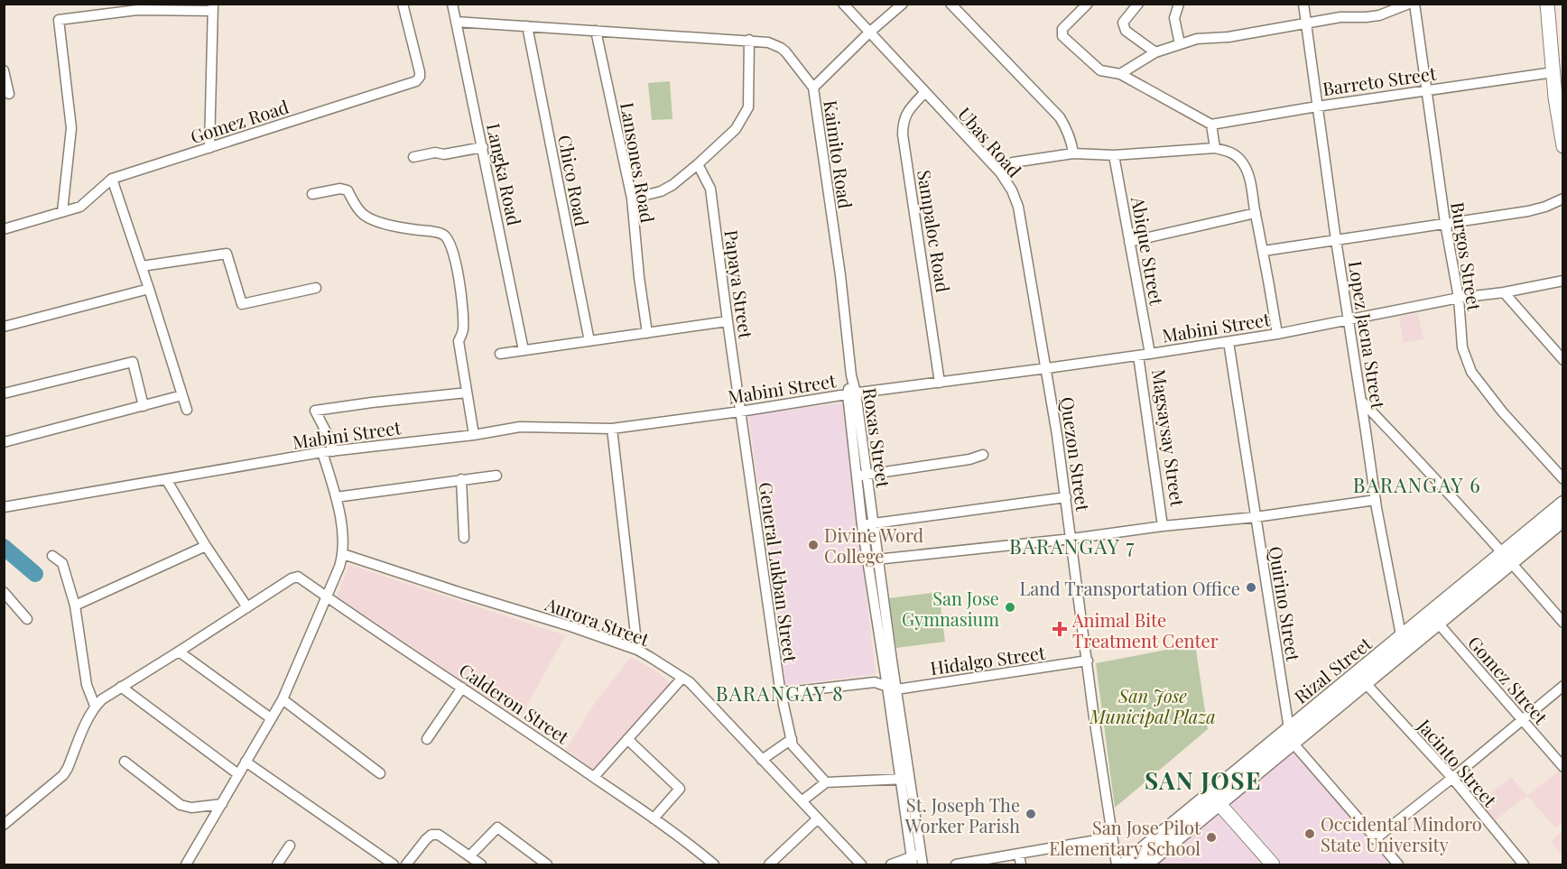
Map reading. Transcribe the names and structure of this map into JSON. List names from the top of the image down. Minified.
{"streets":{"main road":["Rizal Street"],"street":["Barreto Street","Gomez Road","Ubas Road","Kaimito Road","Lansones Road","Langka Road","Chico Road","Sampaloc Road","Abique Street","Burgos Street","Papaya Street","Mabini Street","Lopez Jaena Street","Roxas Street","Magsaysay Street","Quezon Street","General Lukban Street","Quirino Street","Aurora Street","Hidalgo Street","Gomez Street","Calderon Street","Jacinto Street"]},"crossings":[["Barreto Street","Burgos Street"],["Barreto Street","Lopez Jaena Street"],["Ubas Road","Sampaloc Road"],["Ubas Road","Mabini Street"],["Ubas Road","Quezon Street"],["Kaimito Road","Lansones Road"],["Kaimito Road","Langka Road"],["Kaimito Road","Chico Road"],["Kaimito Road","Roxas Street"],["Sampaloc Road","Mabini Street"],["Abique Street","Mabini Street"],["Burgos Street","Mabini Street"],["Papaya Street","Mabini Street"],["Papaya Street","General Lukban Street"],["Mabini Street","Lopez Jaena Street"],["Mabini Street","Roxas Street"],["Mabini Street","Magsaysay Street"],["Mabini Street","Quezon Street"],["Mabini Street","General Lukban Street"],["Mabini Street","Quirino Street"],["Lopez Jaena Street","Rizal Street"],["Roxas Street","Hidalgo Street"],["Quezon Street","Hidalgo Street"],["Quirino Street","Rizal Street"],["Rizal Street","Gomez Street"],["Rizal Street","Jacinto Street"]],"districts":["BARANGAY 6","BARANGAY 7","BARANGAY 8","SAN JOSE"],"parks":["San Jose Municipal Plaza"],"places":{"other":["Divine Word College","Land Transportation Office","San Jose Gymnasium","St. Joseph The Worker Parish","Occidental Mindoro State University","San Jose Pilot Elementary School"],"health":["Animal Bite Treatment Center"]}}
